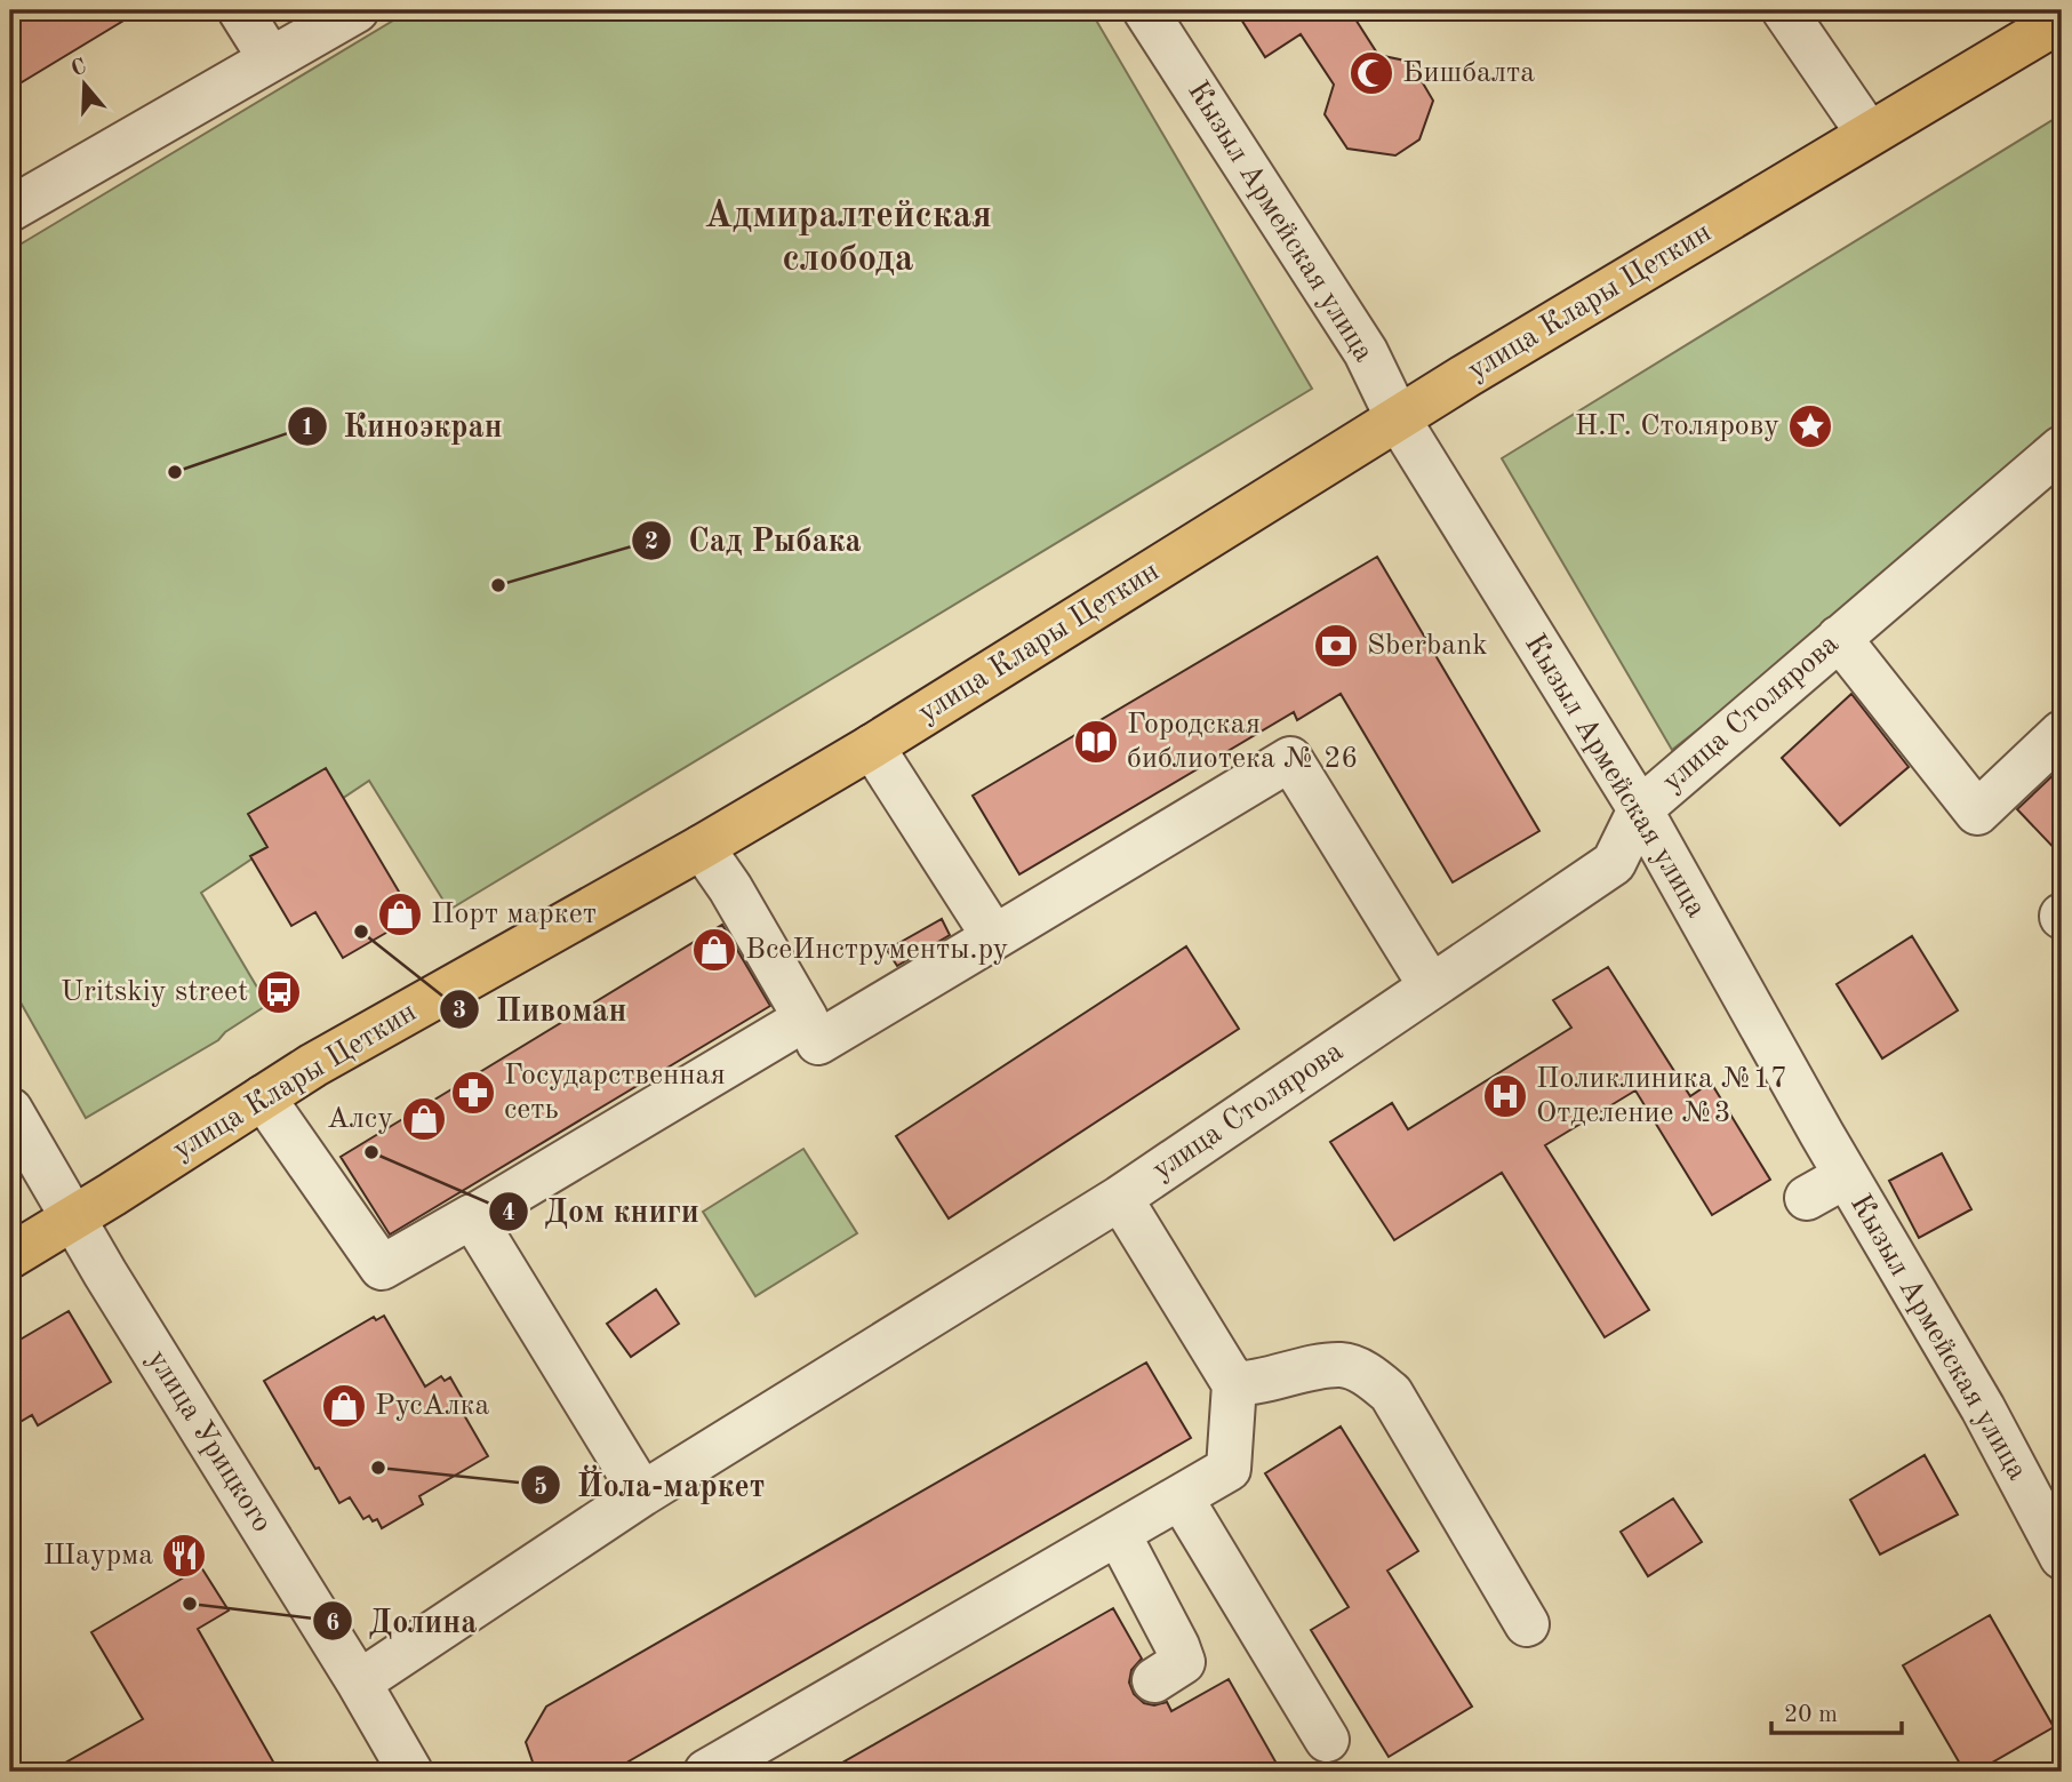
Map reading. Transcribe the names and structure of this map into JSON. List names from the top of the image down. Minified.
{"streets":{"main road":["улица Клары Цеткин"],"street":["Кызыл Армейская улица","улица Столярова","улица Урицкого"]},"crossings":[["Кызыл Армейская улица","улица Клары Цеткин"],["Кызыл Армейская улица","улица Столярова"],["улица Клары Цеткин","улица Урицкого"],["улица Столярова","улица Урицкого"]],"districts":["Адмиралтейская слобода"],"places":{"mosque":["Бишбалта"],"place":["Н.Г. Столярову"],"other":["Киноэкран","Сад Рыбака","Пивоман","Дом книги","Йола-маркет","Долина"],"bank":["Sberbank"],"library":["Городская библиотека № 26"],"shop":["Порт маркет","ВсеИнструменты.ру","Алсу","РусАлка"],"bus stop":["Uritskiy street"],"pharmacy":["Государственная сеть"],"hospital":["Поликлиника №17 Отделение №3"],"restaurant":["Шаурма"]},"scale_bar":"20 m","north":"top"}
